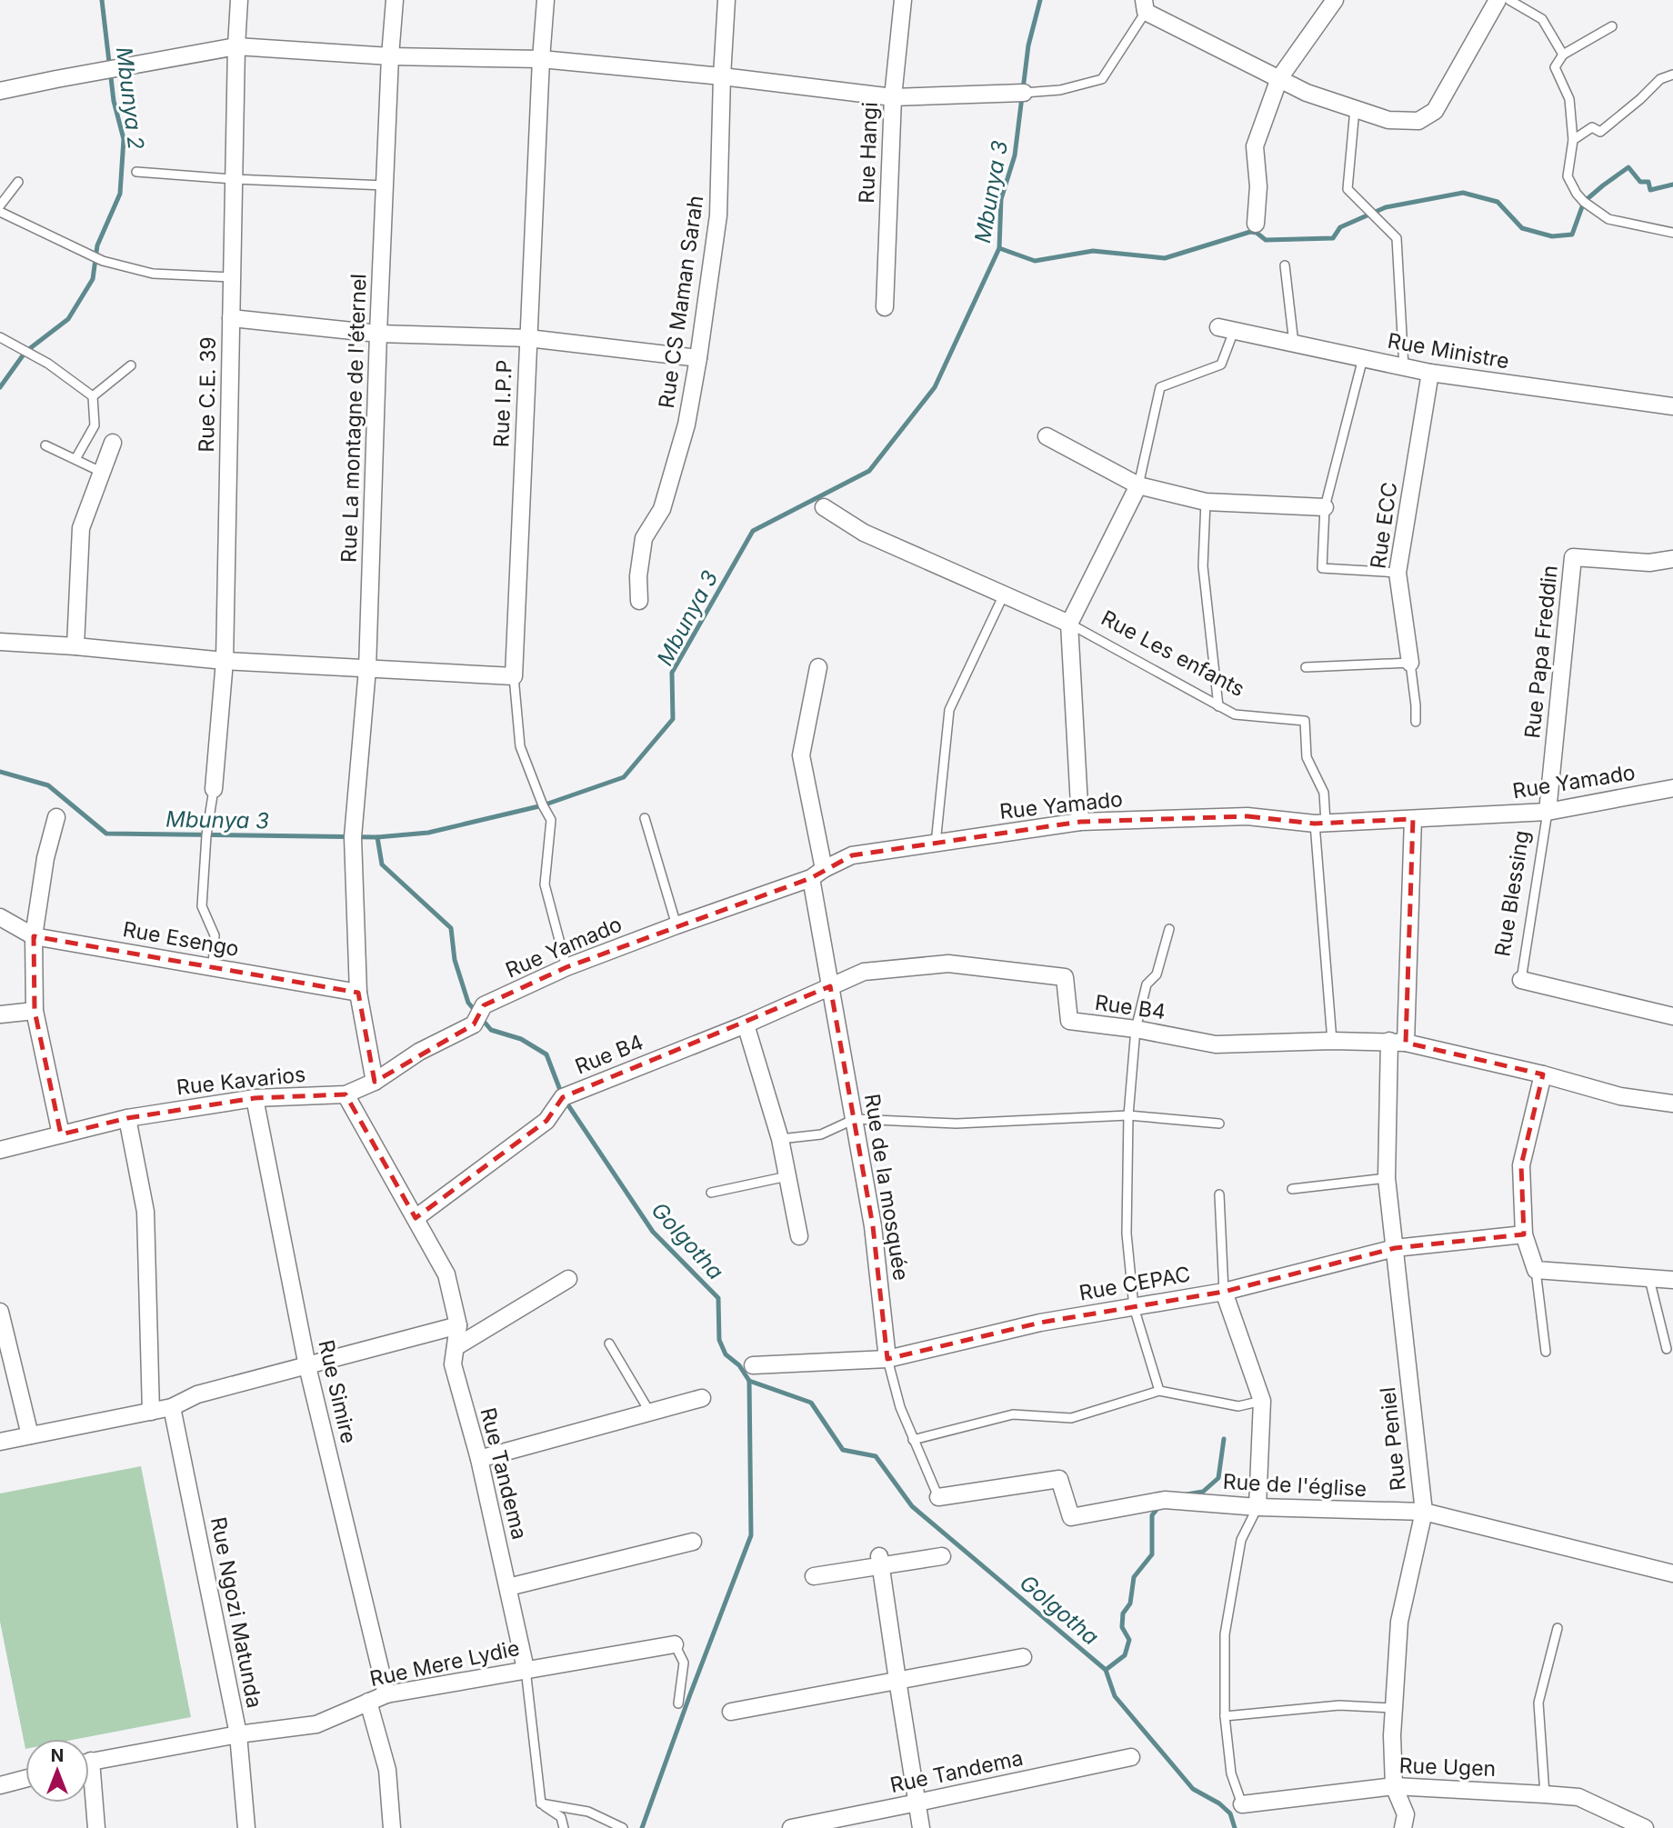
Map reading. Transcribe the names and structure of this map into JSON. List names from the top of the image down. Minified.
{"streets":{"street":["Rue Hangi","Rue CS Maman Sarah","Rue Ministre","Rue C.E. 39","Rue I.P.P","Rue La montagne de l'éternel","Rue ECC","Rue Papa Freddin","Rue Les enfants","Rue Yamado","Rue Blessing","Rue Esengo","Rue B4","Rue Kavarios","Rue de la mosquée","Rue CEPAC","Rue Simire","Rue Peniel","Rue Tandema","Rue de l'église","Rue Ngozi Matunda","Rue Mere Lydie","Rue Ugen"]},"crossings":[["Rue Ministre","Rue ECC"],["Rue I.P.P","Rue Yamado"],["Rue La montagne de l'éternel","Rue Esengo"],["Rue Papa Freddin","Rue Yamado"],["Rue Papa Freddin","Rue Blessing"],["Rue Les enfants","Rue Yamado"],["Rue Yamado","Rue Blessing"],["Rue Yamado","Rue Kavarios"],["Rue Yamado","Rue de la mosquée"],["Rue Yamado","Rue Peniel"],["Rue B4","Rue de la mosquée"],["Rue B4","Rue Peniel"],["Rue B4","Rue Tandema"],["Rue Kavarios","Rue Simire"],["Rue Kavarios","Rue Tandema"],["Rue de la mosquée","Rue CEPAC"],["Rue de la mosquée","Rue de l'église"],["Rue CEPAC","Rue Peniel"],["Rue Simire","Rue Mere Lydie"],["Rue Peniel","Rue de l'église"],["Rue Peniel","Rue Ugen"],["Rue Tandema","Rue Mere Lydie"],["Rue Ngozi Matunda","Rue Mere Lydie"]],"water":["Mbunya 2","Mbunya 3","Golgotha"],"north":"top"}
